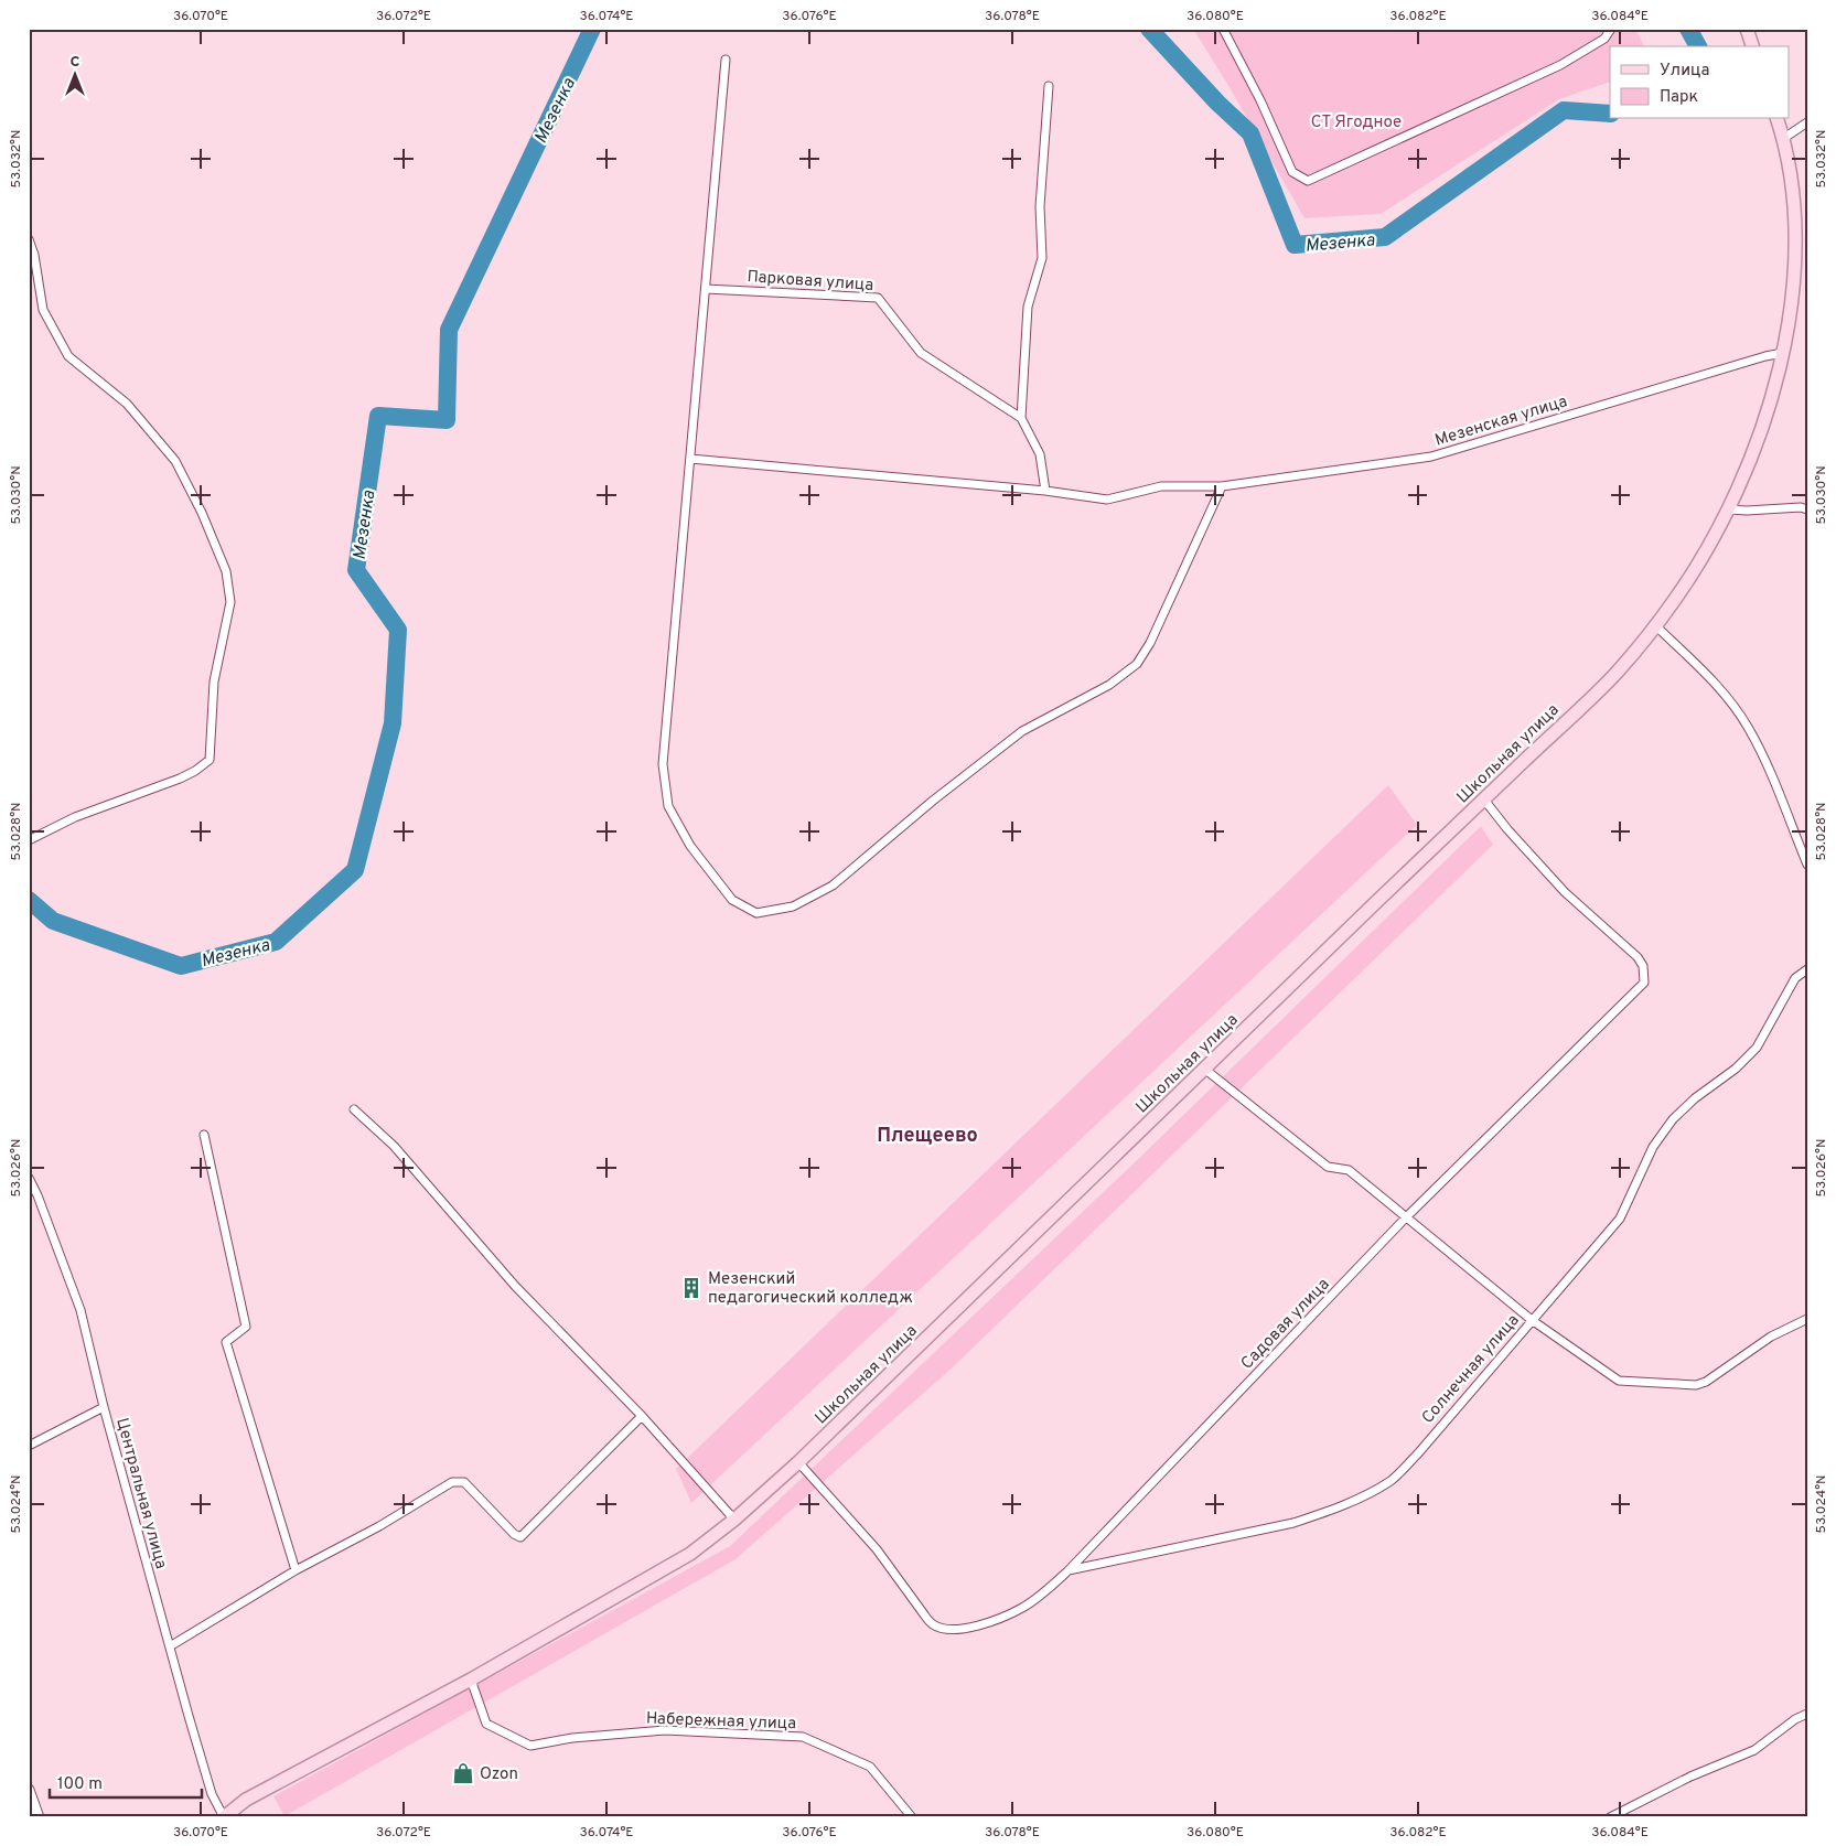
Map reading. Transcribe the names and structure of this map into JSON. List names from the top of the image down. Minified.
{"streets":{"main road":["Школьная улица"],"street":["Парковая улица","Мезенская улица","Садовая улица","Солнечная улица","Центральная улица","Набережная улица"]},"crossings":[["Парковая улица","Мезенская улица"],["Мезенская улица","Школьная улица"],["Школьная улица","Садовая улица"],["Школьная улица","Центральная улица"],["Школьная улица","Набережная улица"],["Садовая улица","Солнечная улица"]],"districts":["Плещеево"],"water":["Мезенка"],"parks":["СТ Ягодное"],"places":{"building":["Мезенский педагогический колледж"],"shop":["Ozon"]},"legend":["Улица","Парк"],"scale_bar":"100 m","north":"top","coordinates":["36.070°E","36.072°E","36.074°E","36.076°E","36.078°E","36.080°E","36.082°E","36.084°E","53.032°N","53.030°N","53.028°N","53.026°N","53.024°N"]}
